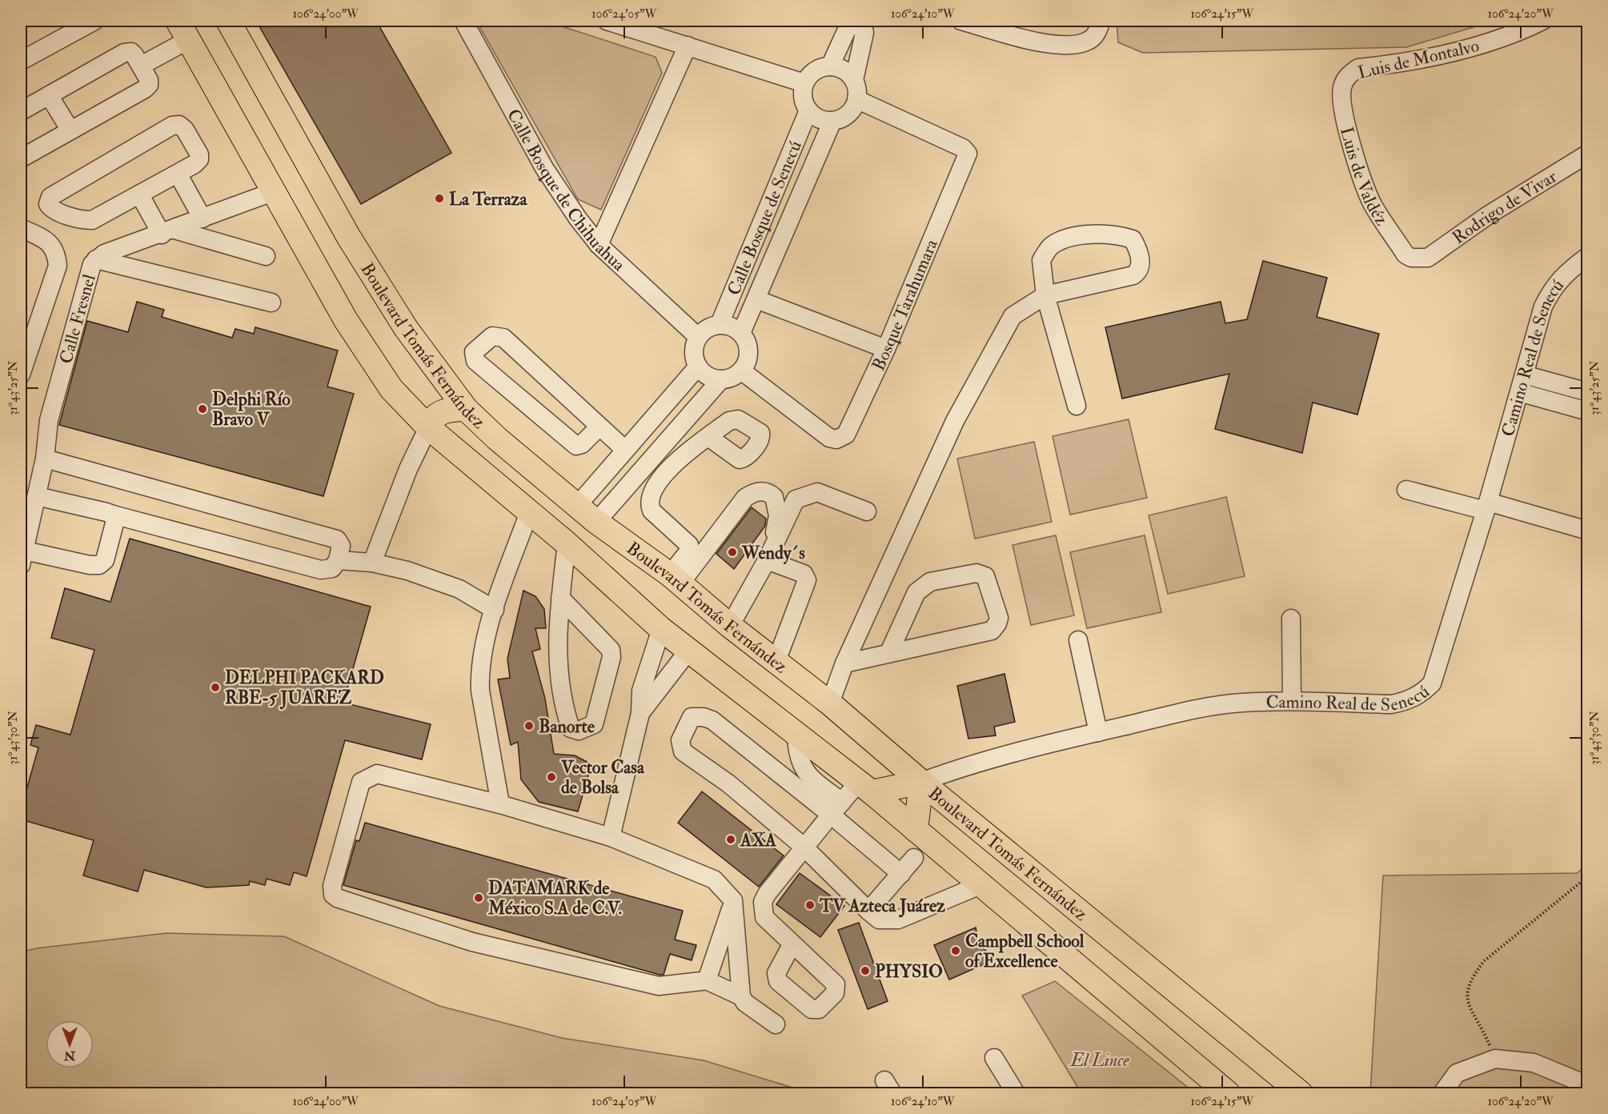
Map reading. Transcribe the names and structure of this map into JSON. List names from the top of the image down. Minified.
{"streets":{"main road":["Boulevard Tomás Fernández"],"street":["Luis de Montalvo","Luis de Valdéz","Calle Bosque de Chihuahua","Rodrigo de Vivar","Calle Bosque de Senecú","Bosque Tarahumara","Calle Fresnel","Camino Real de Senecú"]},"crossings":[["Luis de Montalvo","Luis de Valdéz"],["Luis de Valdéz","Rodrigo de Vivar"],["Calle Bosque de Chihuahua","Calle Bosque de Senecú"],["Calle Bosque de Chihuahua","Bosque Tarahumara"],["Calle Bosque de Senecú","Bosque Tarahumara"],["Boulevard Tomás Fernández","Camino Real de Senecú"]],"parks":["El Lince"],"places":["La Terraza","Delphi Río Bravo V","Wendy´s","DELPHI PACKARD RBE-5 JUAREZ","Banorte","Vector Casa de Bolsa","AXA","DATAMARK de México S.A de C.V.","TV Azteca Juárez","Campbell School of Excellence","PHYSIO"],"north":"bottom","coordinates":["106°24'00\"W","106°24'05\"W","106°24'10\"W","106°24'15\"W","106°24'20\"W","31°43'25\"N","31°43'30\"N"]}
